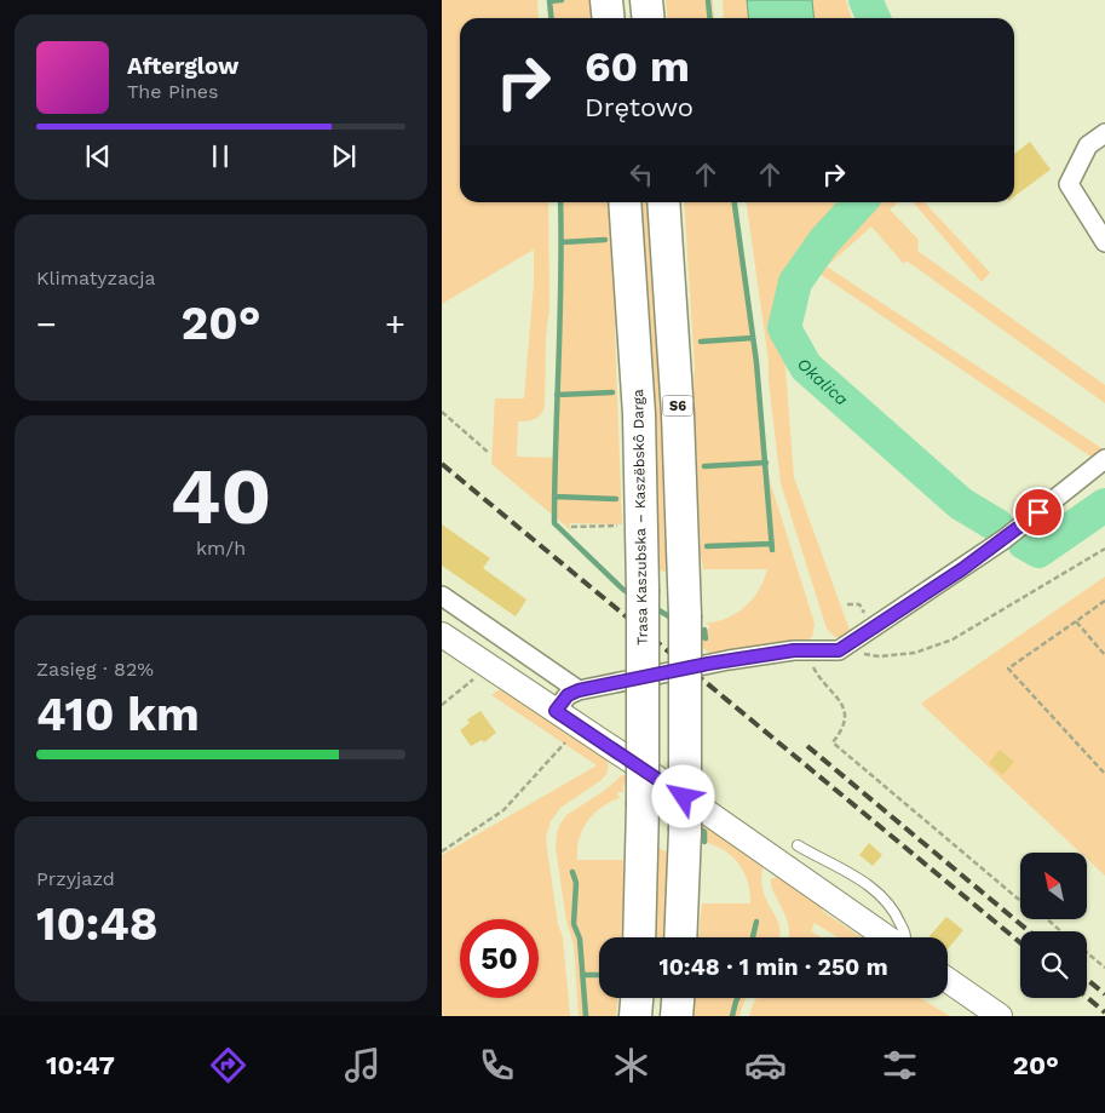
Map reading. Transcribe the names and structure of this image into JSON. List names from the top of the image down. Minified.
{"streets":{"highway":["S6","Trasa Kaszubska – Kaszëbskô Darga"]},"water":["Okalica"],"north":"top left","page":{"turn":["60 m","Drętowo"],"song":["Afterglow","The Pines"],"tile":["Klimatyzacja",["40","km/h"],["Zasięg · 82%","410 km"],["Przyjazd","10:48"]],"heat":["−","20°","+"],"limit":"50","trip":"10:48 · 1 min · 250 m","tabs":["10:47","20°"]}}
